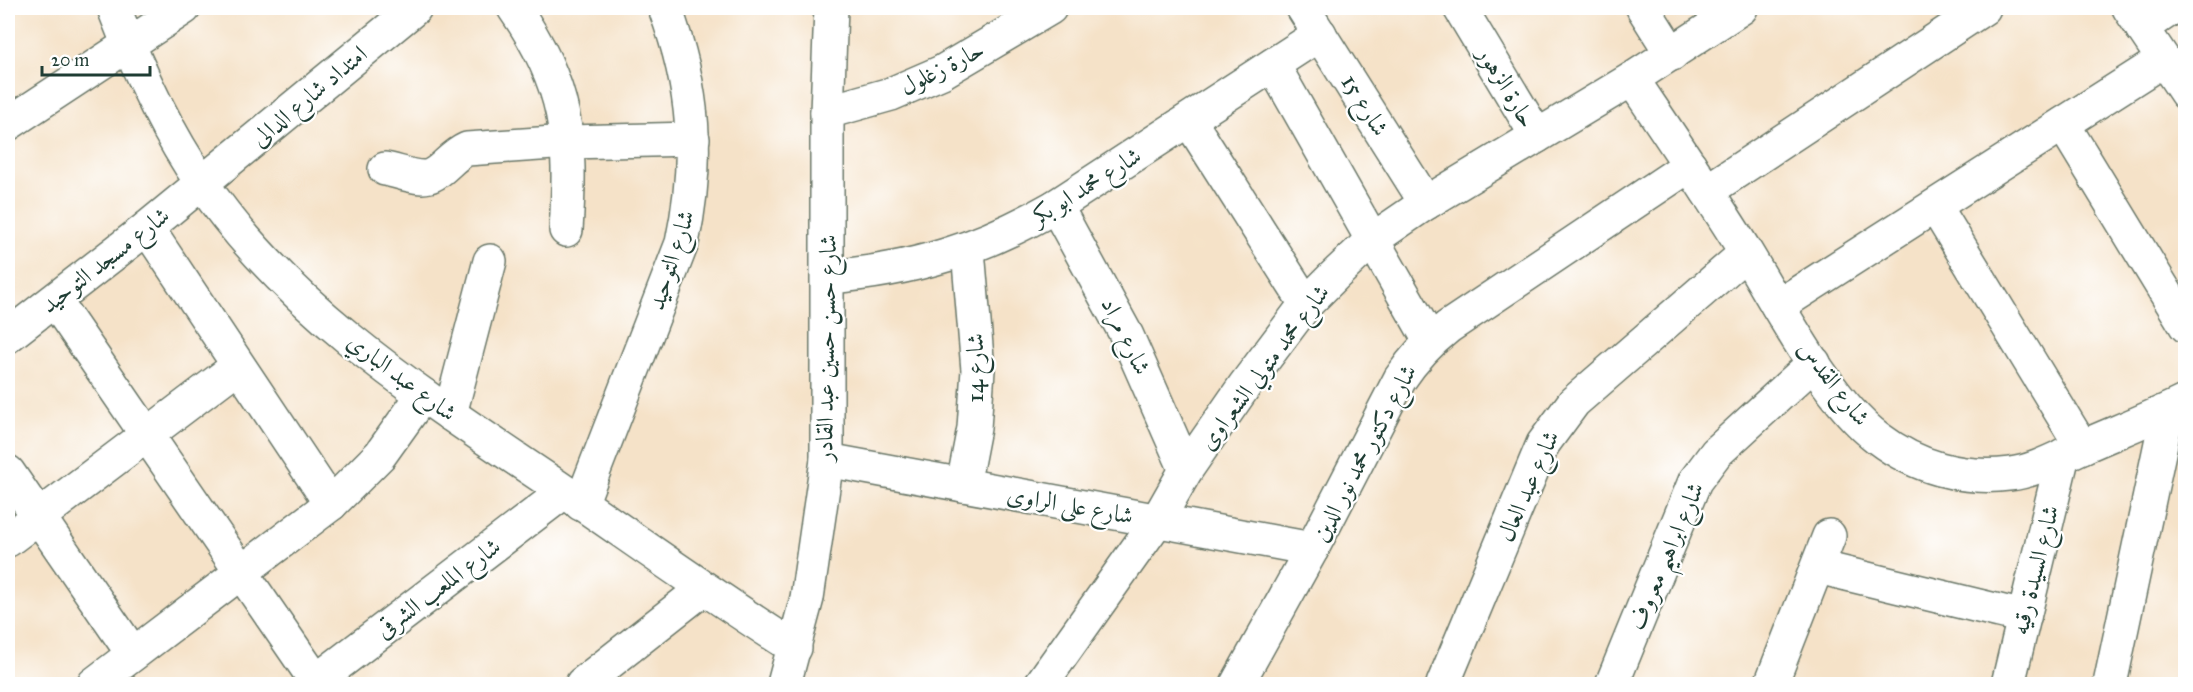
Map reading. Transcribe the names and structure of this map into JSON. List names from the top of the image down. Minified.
{"streets":{"street":["حارة زغلول","حارة الزهور","امتداد شارع الدالى","شارع 15","شارع محمد ابو بكر","شارع مسجد التوحيد","شارع التوحيد","شارع مراد","شارع حسن حسين عبد القادر","شارع محمد متولي الشعراوى","شارع 14","شارع عبد الباري","شارع القدس","شارع دكتور محمد نور الدين","شارع عبد العال","شارع على الراوى","شارع ابراهيم معروف","شارع السيدة رقيه","شارع الملعب الشرقى"]},"crossings":[["حارة زغلول","شارع حسن حسين عبد القادر"],["حارة الزهور","شارع محمد متولي الشعراوى"],["امتداد شارع الدالى","شارع مسجد التوحيد"],["امتداد شارع الدالى","شارع عبد الباري"],["شارع 15","شارع محمد ابو بكر"],["شارع 15","شارع محمد متولي الشعراوى"],["شارع محمد ابو بكر","شارع مراد"],["شارع محمد ابو بكر","شارع حسن حسين عبد القادر"],["شارع محمد ابو بكر","شارع 14"],["شارع مسجد التوحيد","شارع عبد الباري"],["شارع التوحيد","شارع عبد الباري"],["شارع التوحيد","شارع الملعب الشرقى"],["شارع مراد","شارع محمد متولي الشعراوى"],["شارع حسن حسين عبد القادر","شارع عبد الباري"],["شارع حسن حسين عبد القادر","شارع على الراوى"],["شارع محمد متولي الشعراوى","شارع القدس"],["شارع محمد متولي الشعراوى","شارع على الراوى"],["شارع 14","شارع على الراوى"],["شارع عبد الباري","شارع الملعب الشرقى"],["شارع القدس","شارع دكتور محمد نور الدين"],["شارع القدس","شارع عبد العال"],["شارع القدس","شارع ابراهيم معروف"],["شارع القدس","شارع السيدة رقيه"],["شارع دكتور محمد نور الدين","شارع على الراوى"]],"scale_bar":"20 m"}
